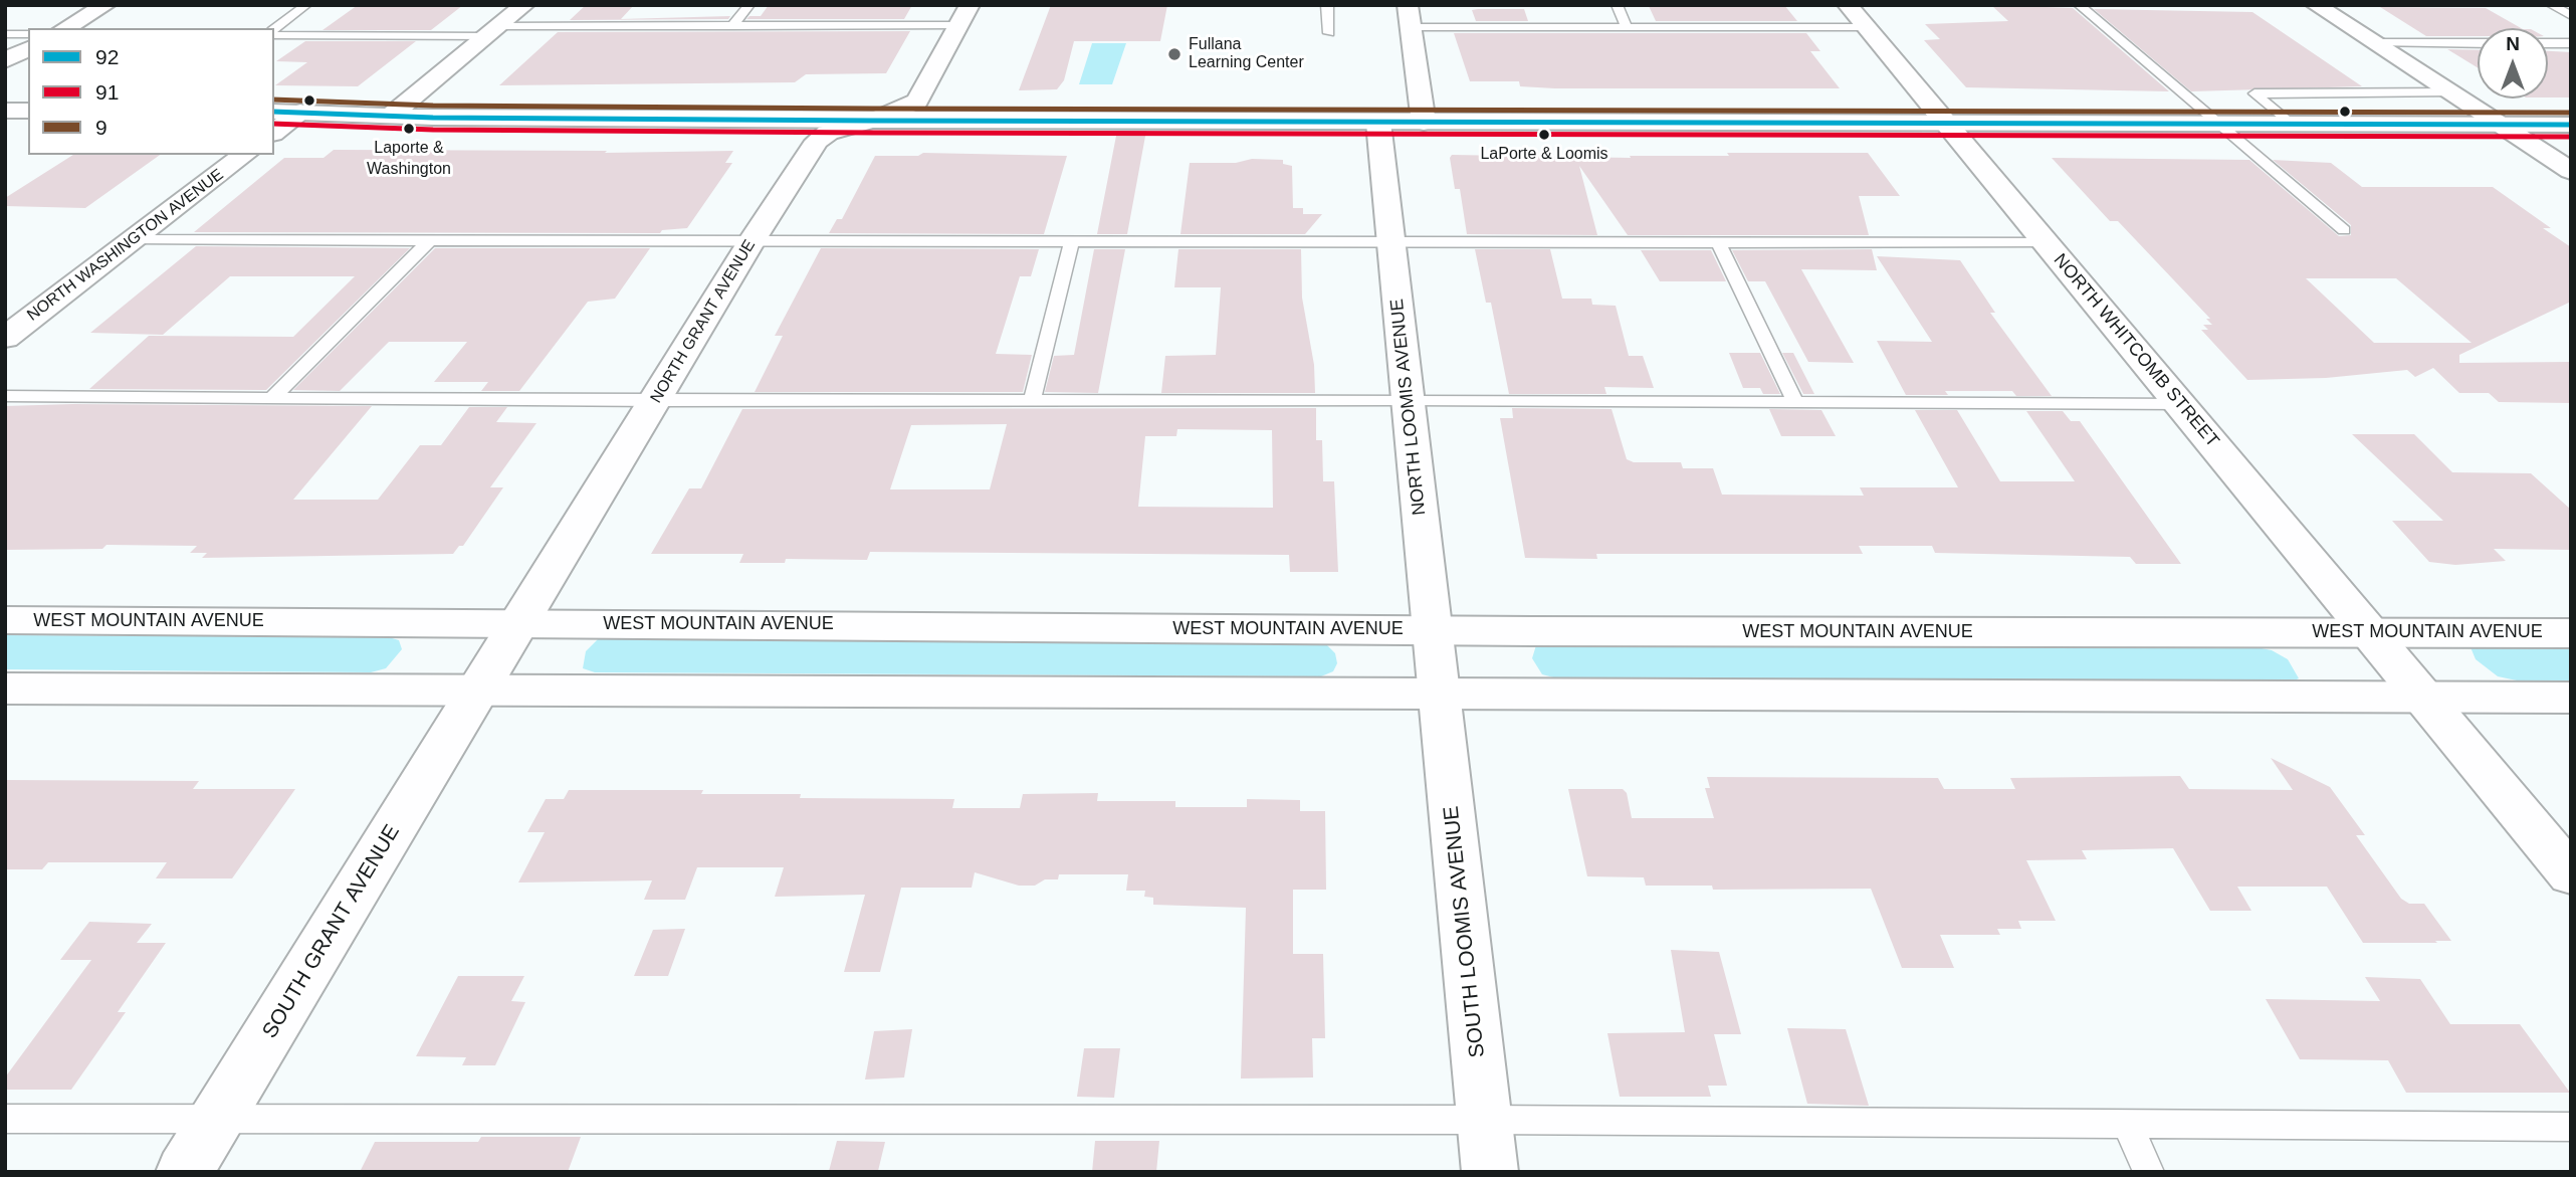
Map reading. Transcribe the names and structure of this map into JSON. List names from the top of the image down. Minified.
{"streets":{"street":["NORTH WASHINGTON AVENUE","NORTH GRANT AVENUE","NORTH WHITCOMB STREET","NORTH LOOMIS AVENUE","WEST MOUNTAIN AVENUE","SOUTH GRANT AVENUE","SOUTH LOOMIS AVENUE"]},"crossings":[["NORTH GRANT AVENUE","WEST MOUNTAIN AVENUE"],["NORTH GRANT AVENUE","SOUTH GRANT AVENUE"],["NORTH WHITCOMB STREET","WEST MOUNTAIN AVENUE"],["NORTH LOOMIS AVENUE","WEST MOUNTAIN AVENUE"],["NORTH LOOMIS AVENUE","SOUTH LOOMIS AVENUE"]],"places":["Fullana Learning Center","Laporte & Washington","LaPorte & Loomis"],"lines":["transit line 9","transit line 92","transit line 91"],"legend":["92","91","9"],"north":"top"}
